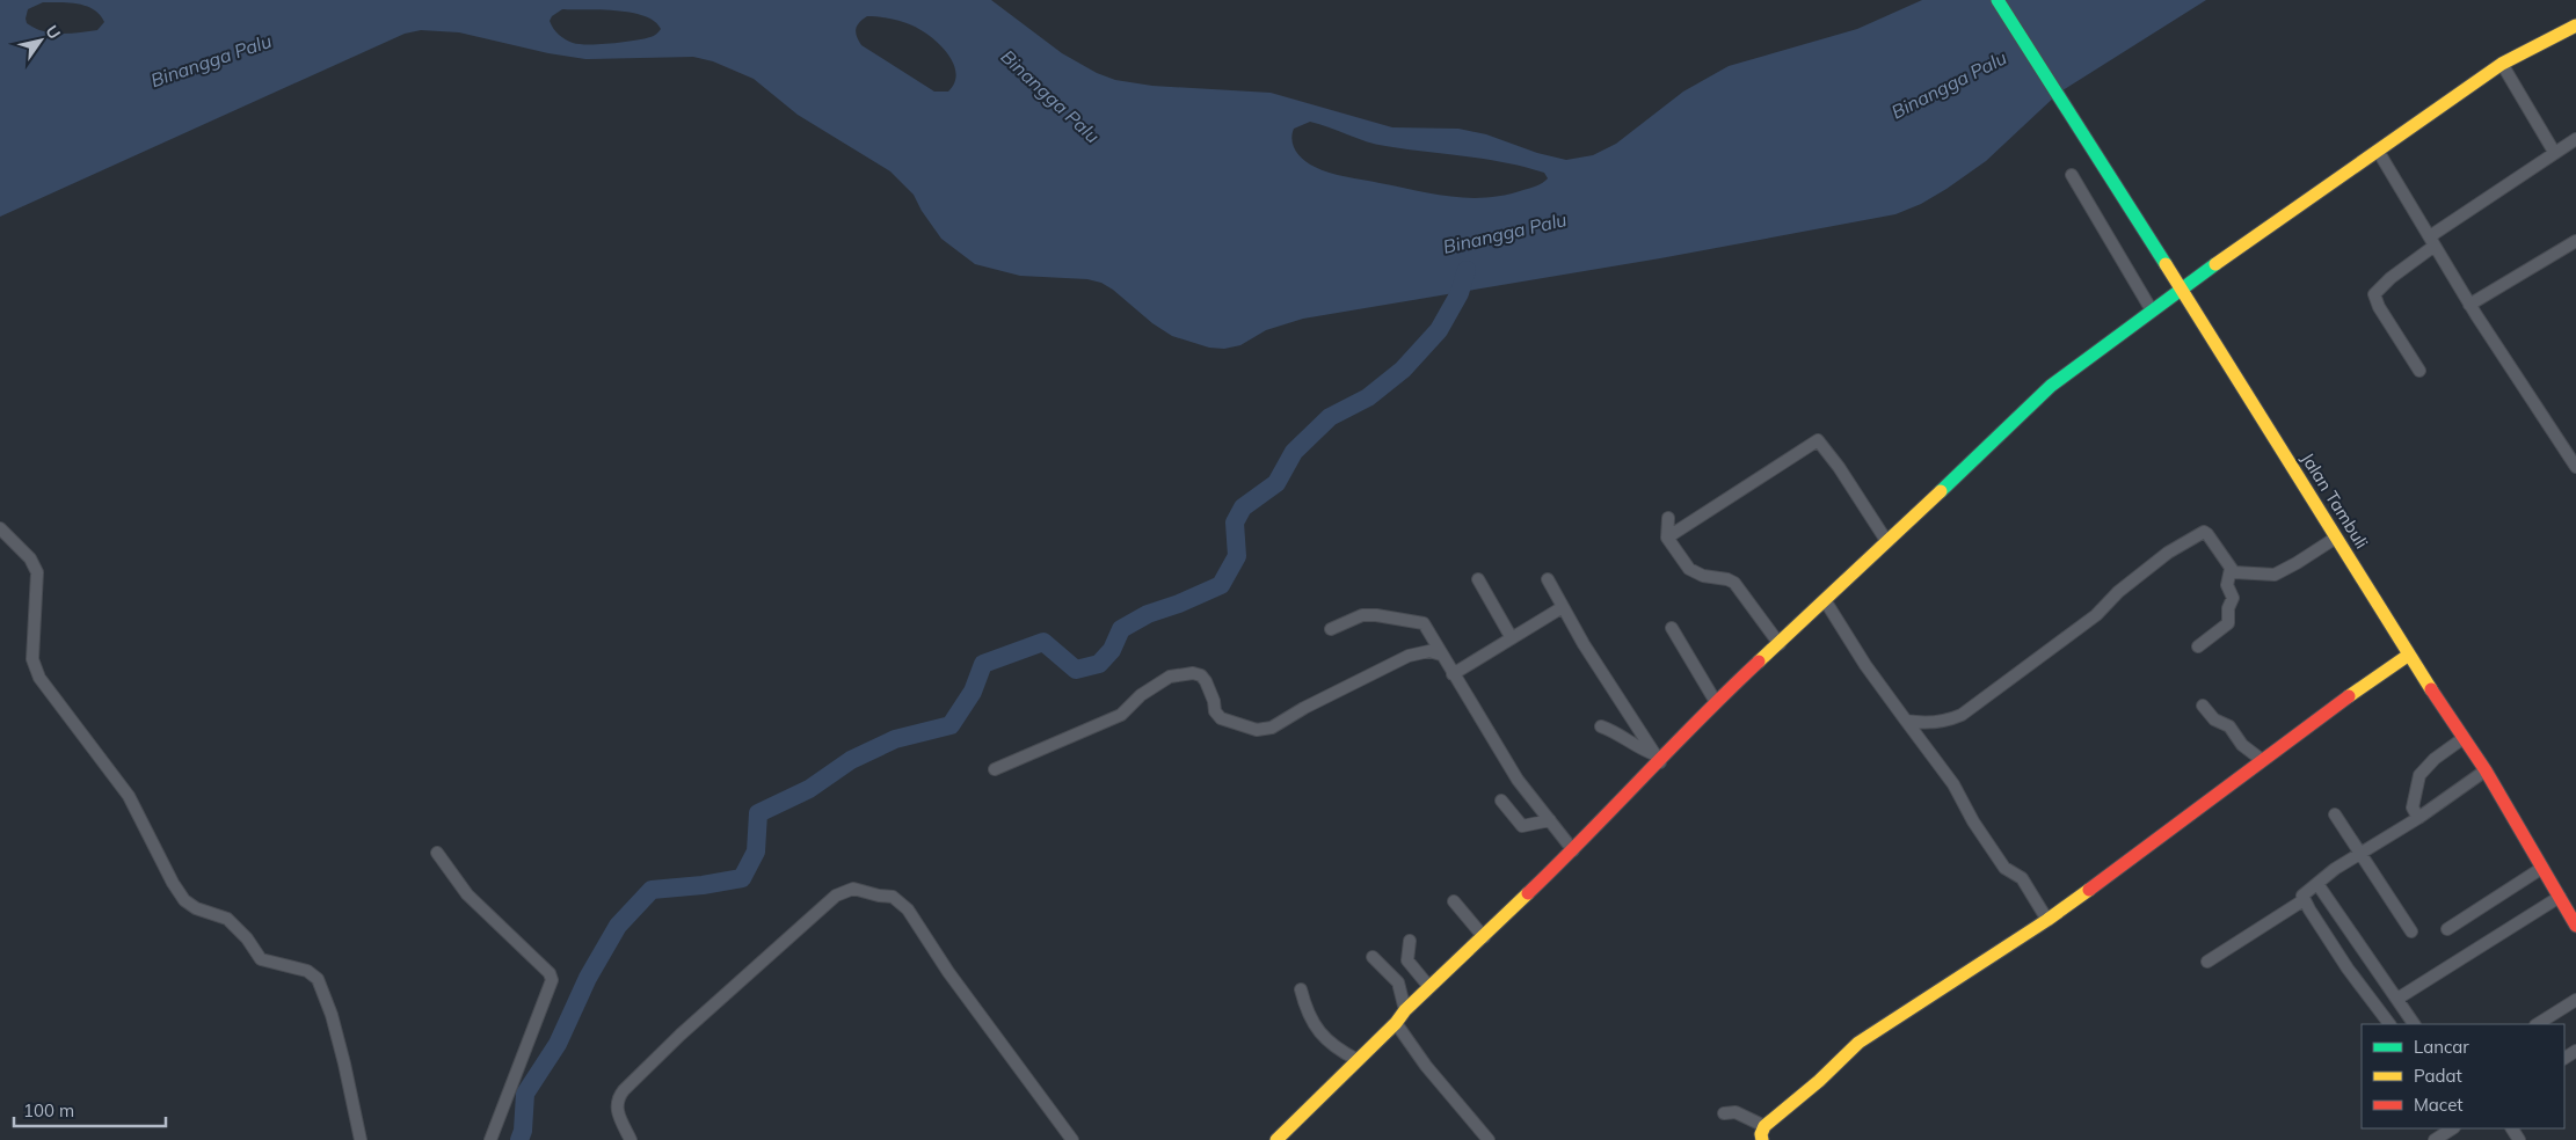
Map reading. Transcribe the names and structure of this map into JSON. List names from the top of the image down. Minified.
{"streets":{"street":["Jalan Tambuli"]},"water":["Binangga Palu"],"legend":["Lancar","Padat","Macet"],"scale_bar":"100 m","north":"top right"}
